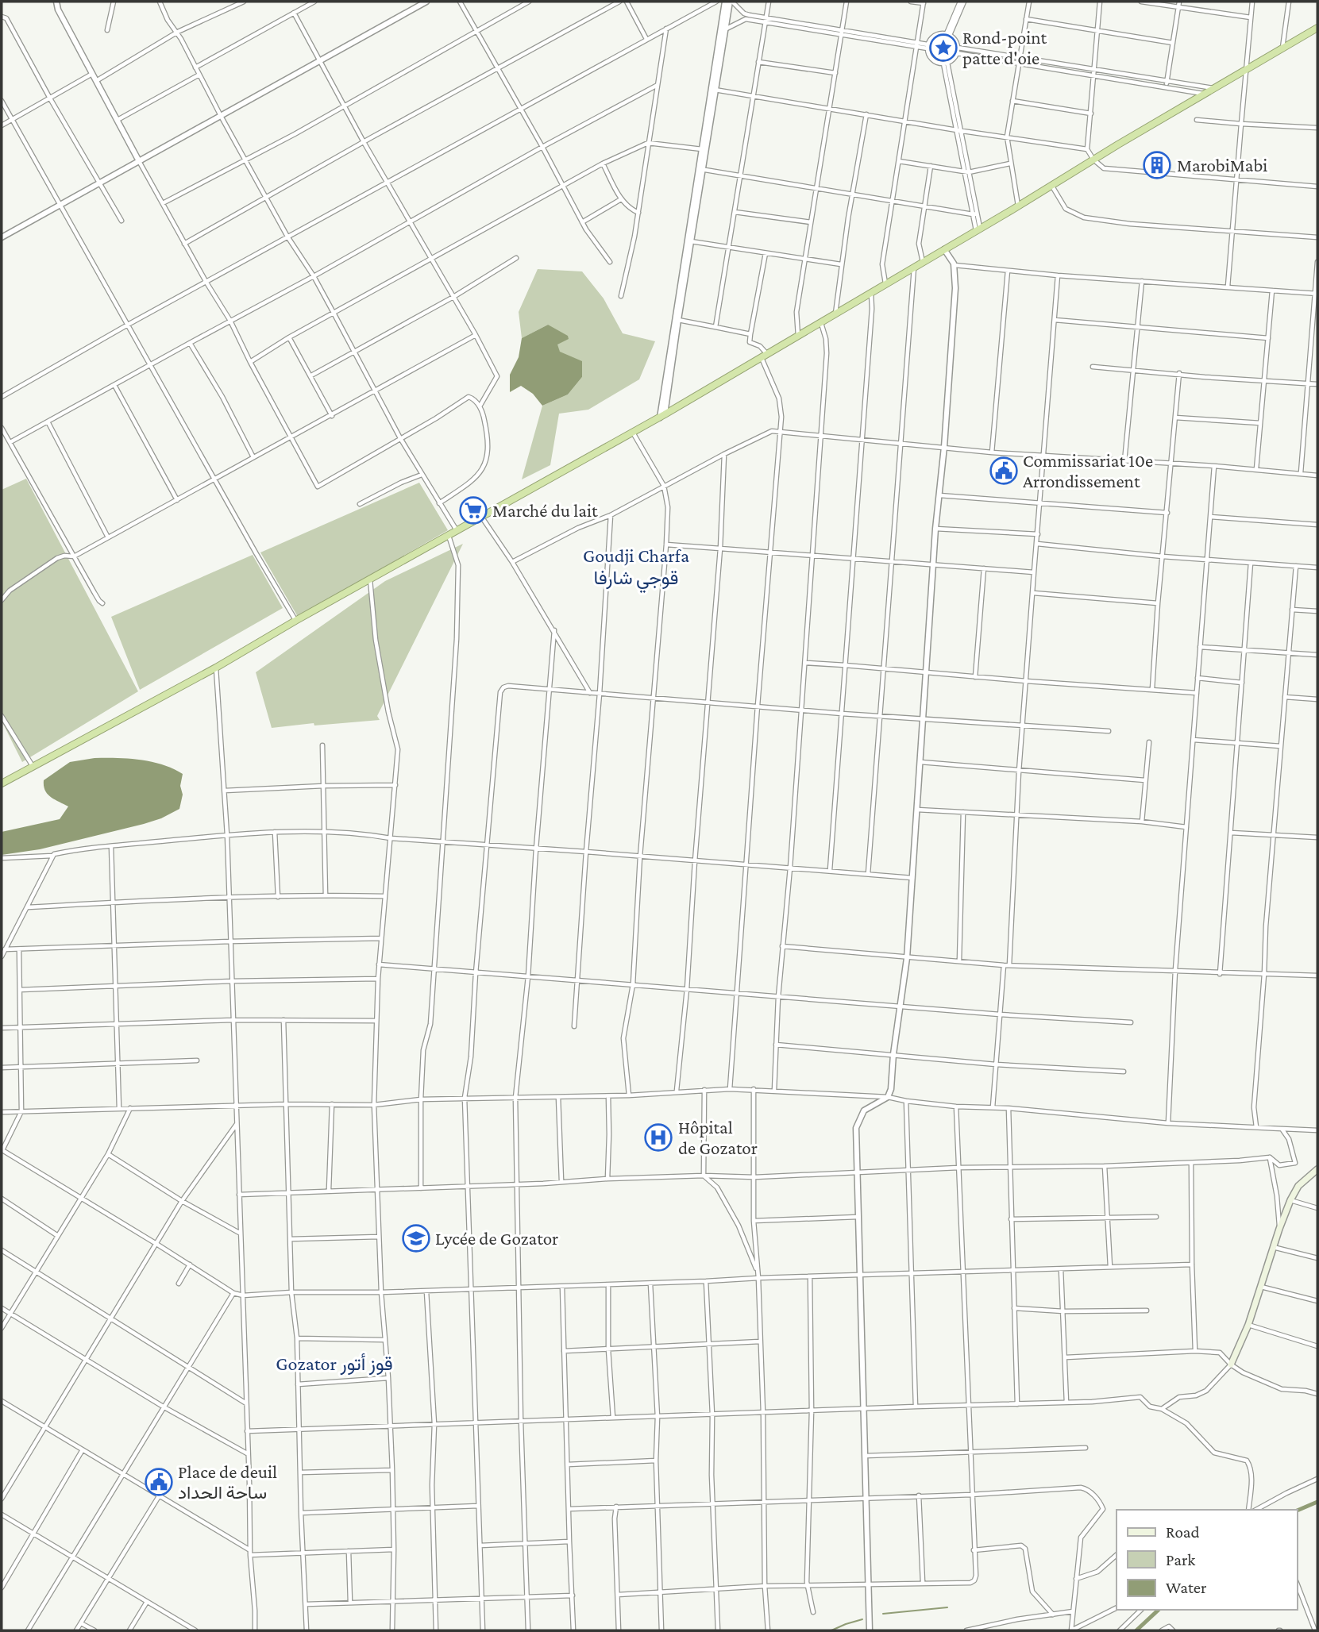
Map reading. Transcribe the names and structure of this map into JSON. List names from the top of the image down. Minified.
{"districts":["Goudji Charfa قوجي شارفا","Gozator قوز أتور"],"places":{"place":["Rond-point patte d'oie"],"building":["MarobiMabi"],"public building":["Commissariat 10e Arrondissement","Place de deuil ساحة الحداد"],"supermarket":["Marché du lait"],"hospital":["Hôpital de Gozator"],"school or university":["Lycée de Gozator"]},"legend":["Road","Park","Water"]}
